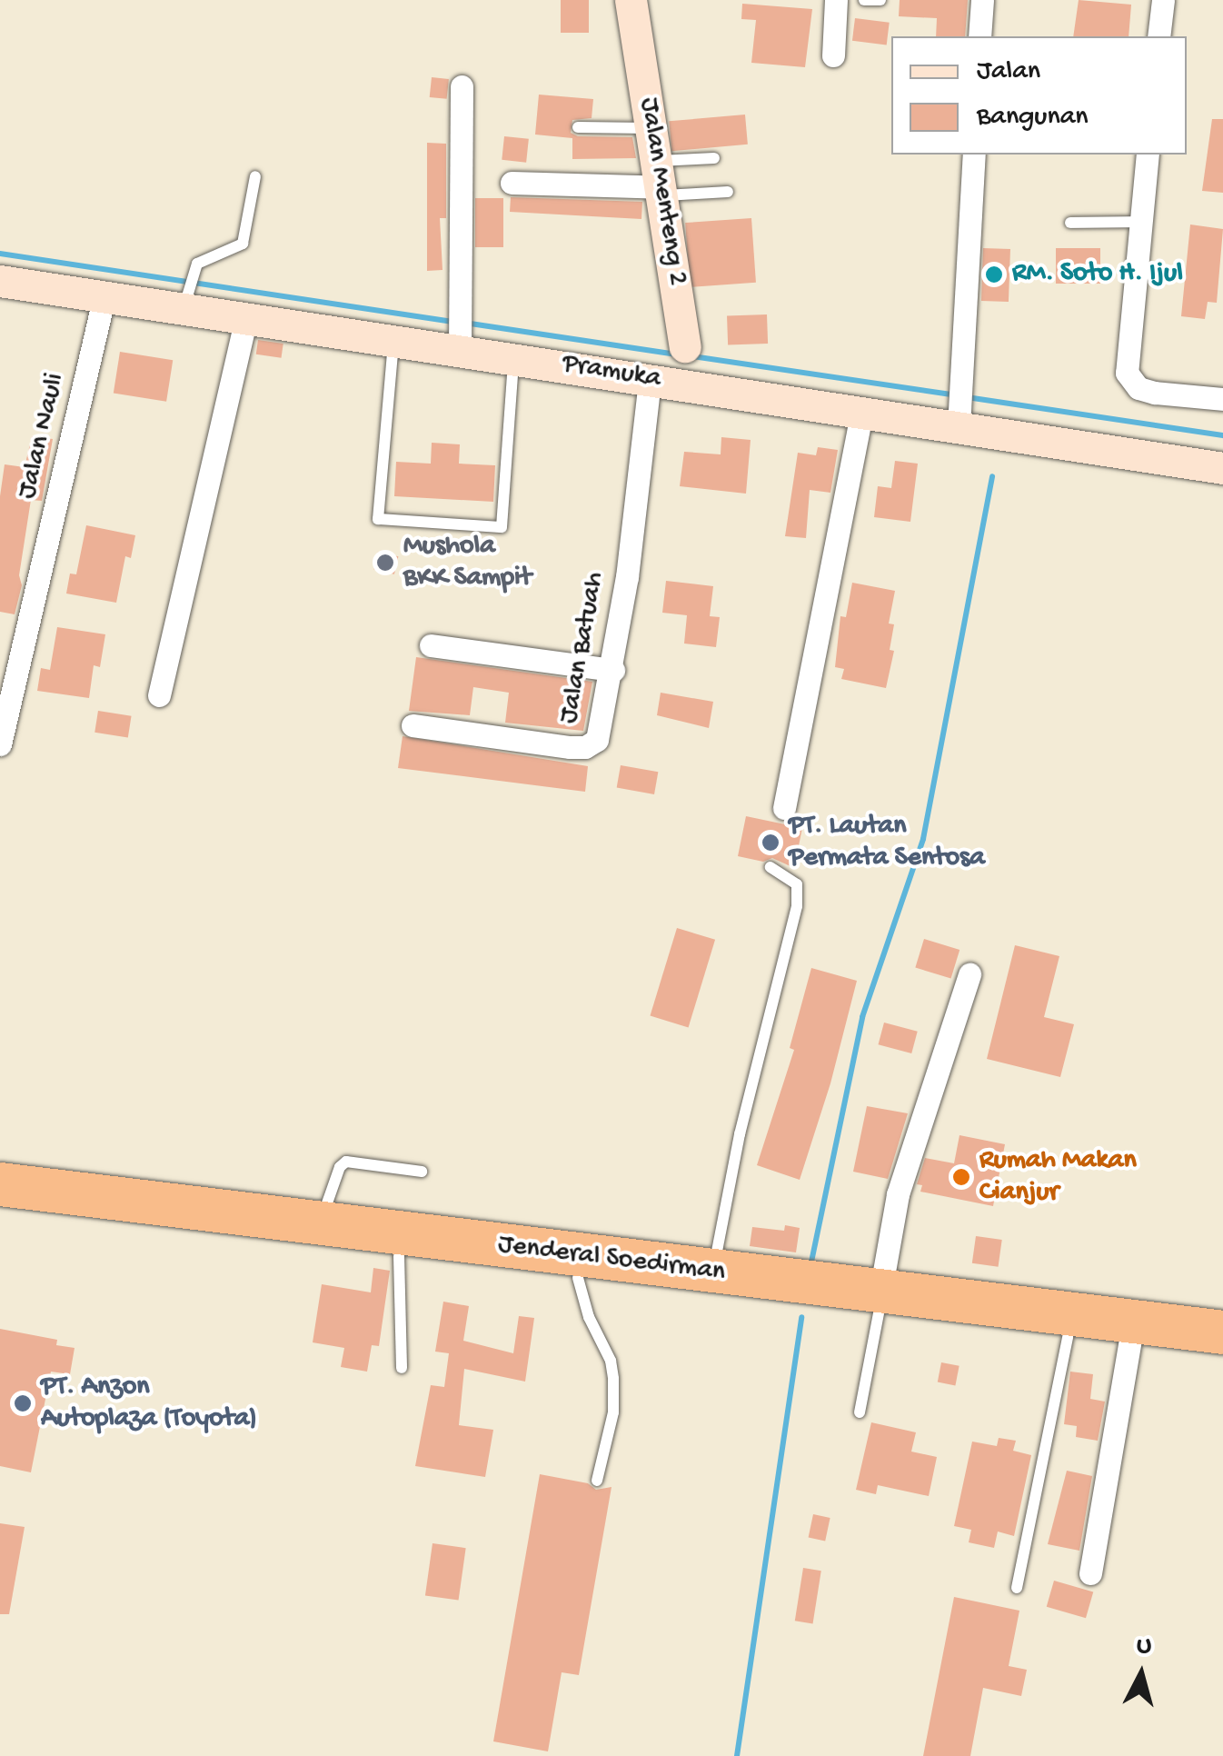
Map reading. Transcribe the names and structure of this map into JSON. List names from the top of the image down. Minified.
{"streets":{"highway":["Jenderal Soedirman"],"street":["Jalan Menteng 2","Pramuka","Jalan Nauli","Jalan Batuah"]},"crossings":[["Jalan Menteng 2","Pramuka"],["Pramuka","Jalan Nauli"],["Pramuka","Jalan Batuah"]],"places":["RM. Soto H. Ijul","Mushola BKK Sampit","PT. Lautan Permata Sentosa","Rumah Makan Cianjur","PT. Anzon Autoplaza (Toyota)"],"legend":["Jalan","Bangunan"],"north":"top"}
